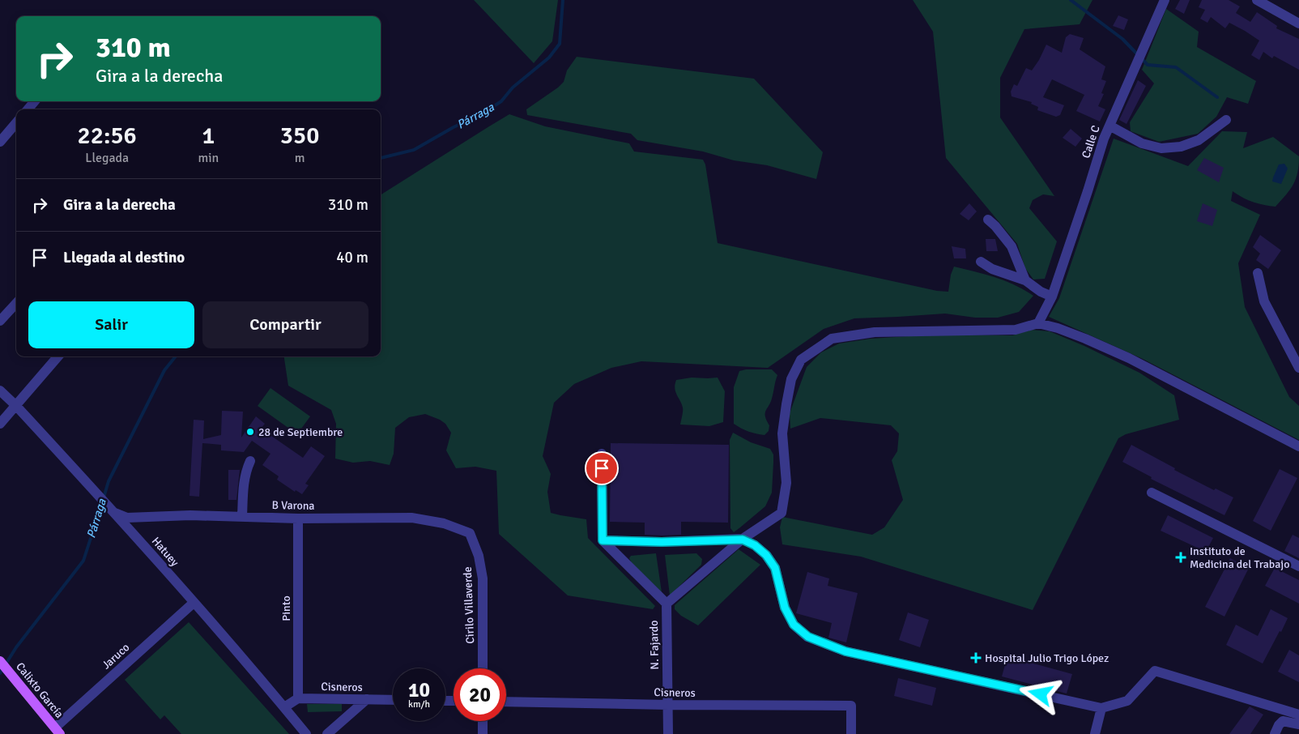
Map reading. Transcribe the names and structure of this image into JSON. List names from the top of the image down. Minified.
{"streets":{"main road":["Calixto García"],"street":["Calle C","B Varona","Hatuey","Cirilo Villaverde","Pinto","N. Fajardo","Jaruco","Cisneros"]},"crossings":[["B Varona","Hatuey"],["B Varona","Cirilo Villaverde"],["B Varona","Pinto"],["Hatuey","Jaruco"],["Pinto","Cisneros"],["N. Fajardo","Cisneros"],["Jaruco","Calixto García"]],"water":["Párraga"],"places":{"other":["28 de Septiembre"],"health":["Instituto de Medicina del Trabajo","Hospital Julio Trigo López"]},"page":{"turn":["310 m","Gira a la derecha"],"eta":["22:56","Llegada","1","min","350","m"],"list":[{"name":"Gira a la derecha","value":"310 m"},{"name":"Llegada al destino","value":"40 m"}],"buttons":["Salir","Compartir"],"speed":"10 km/h","limit":"20"}}
